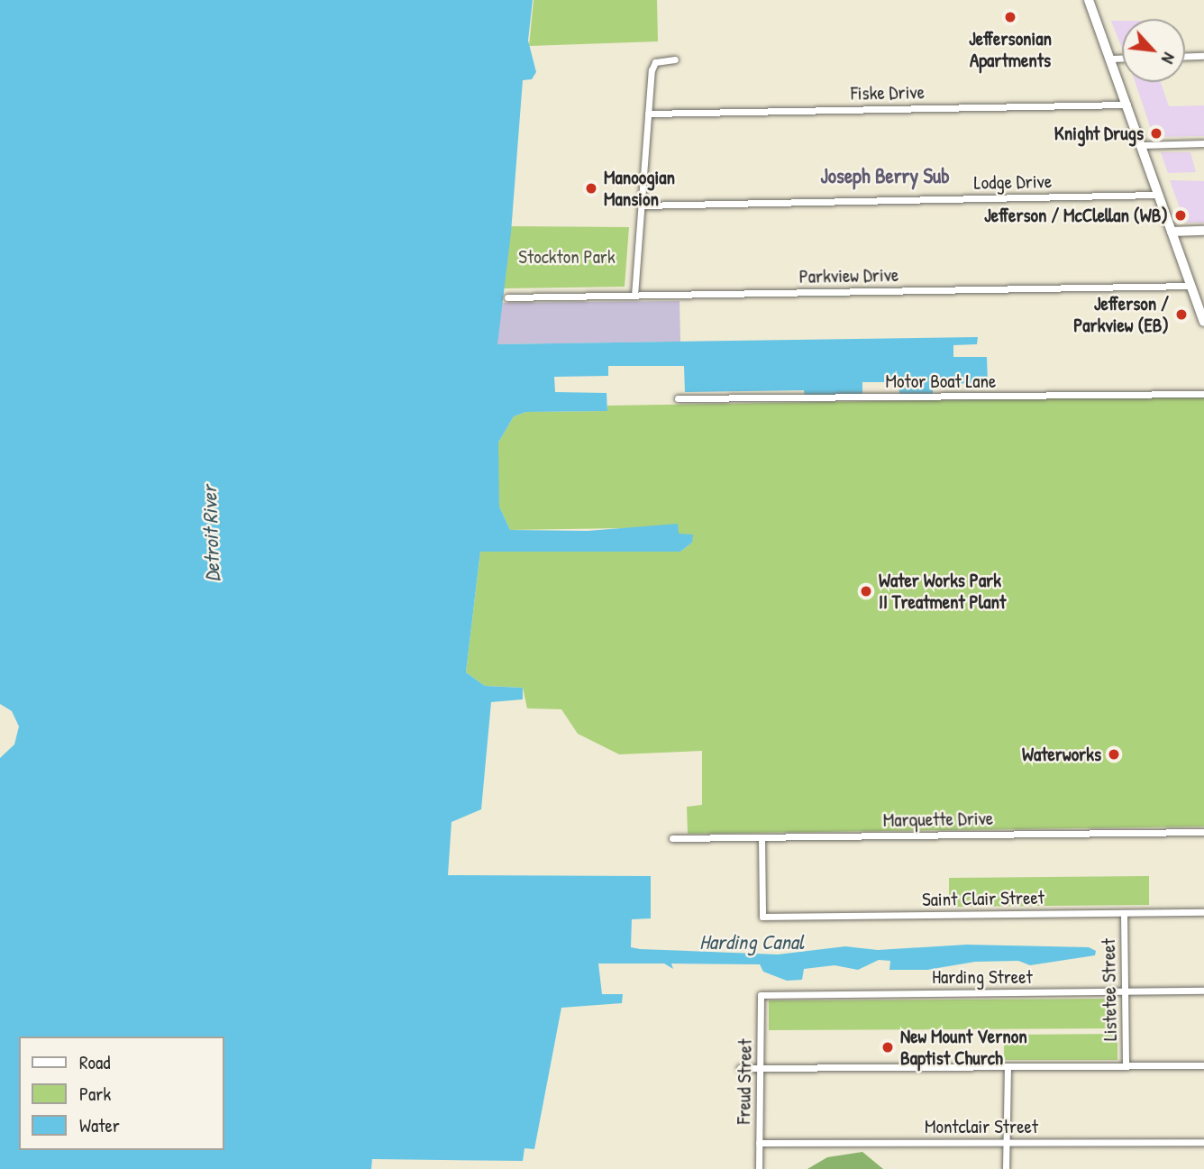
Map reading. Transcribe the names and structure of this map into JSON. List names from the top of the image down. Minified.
{"streets":{"street":["Fiske Drive","Lodge Drive","Parkview Drive","Motor Boat Lane","Marquette Drive","Saint Clair Street","Harding Street","Listetee Street","Freud Street","Montclair Street"]},"crossings":[["Marquette Drive","Saint Clair Street"],["Saint Clair Street","Listetee Street"],["Harding Street","Listetee Street"],["Harding Street","Freud Street"],["Freud Street","Montclair Street"]],"districts":["Joseph Berry Sub"],"water":["Detroit River","Harding Canal"],"parks":["Stockton Park"],"places":["Jeffersonian Apartments","Knight Drugs","Manoogian Mansion","Jefferson / McClellan (WB)","Jefferson / Parkview (EB)","Water Works Park II Treatment Plant","Waterworks","New Mount Vernon Baptist Church"],"legend":["Road","Park","Water"],"north":"bottom right"}
